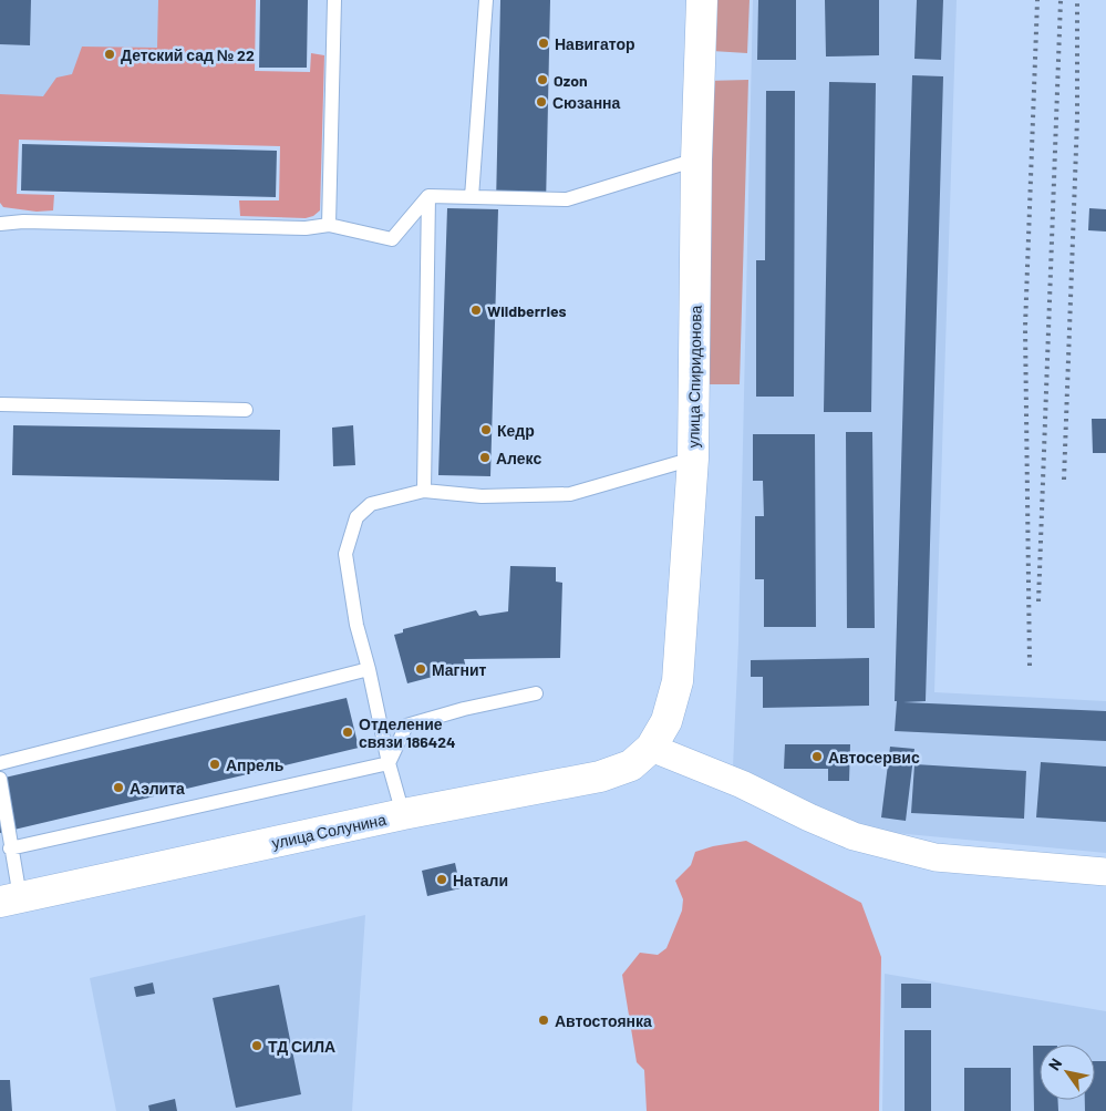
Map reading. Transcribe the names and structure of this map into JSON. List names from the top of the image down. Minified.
{"streets":{"street":["улица Спиридонова","улица Солунина"]},"crossings":[["улица Спиридонова","улица Солунина"]],"places":["Навигатор","Детский сад № 22","Ozon","Сюзанна","Wildberries","Кедр","Алекс","Магнит","Отделение связи 186424","Автосервис","Апрель","Аэлита","Натали","Автостоянка","ТД СИЛА"],"north":"top left"}
